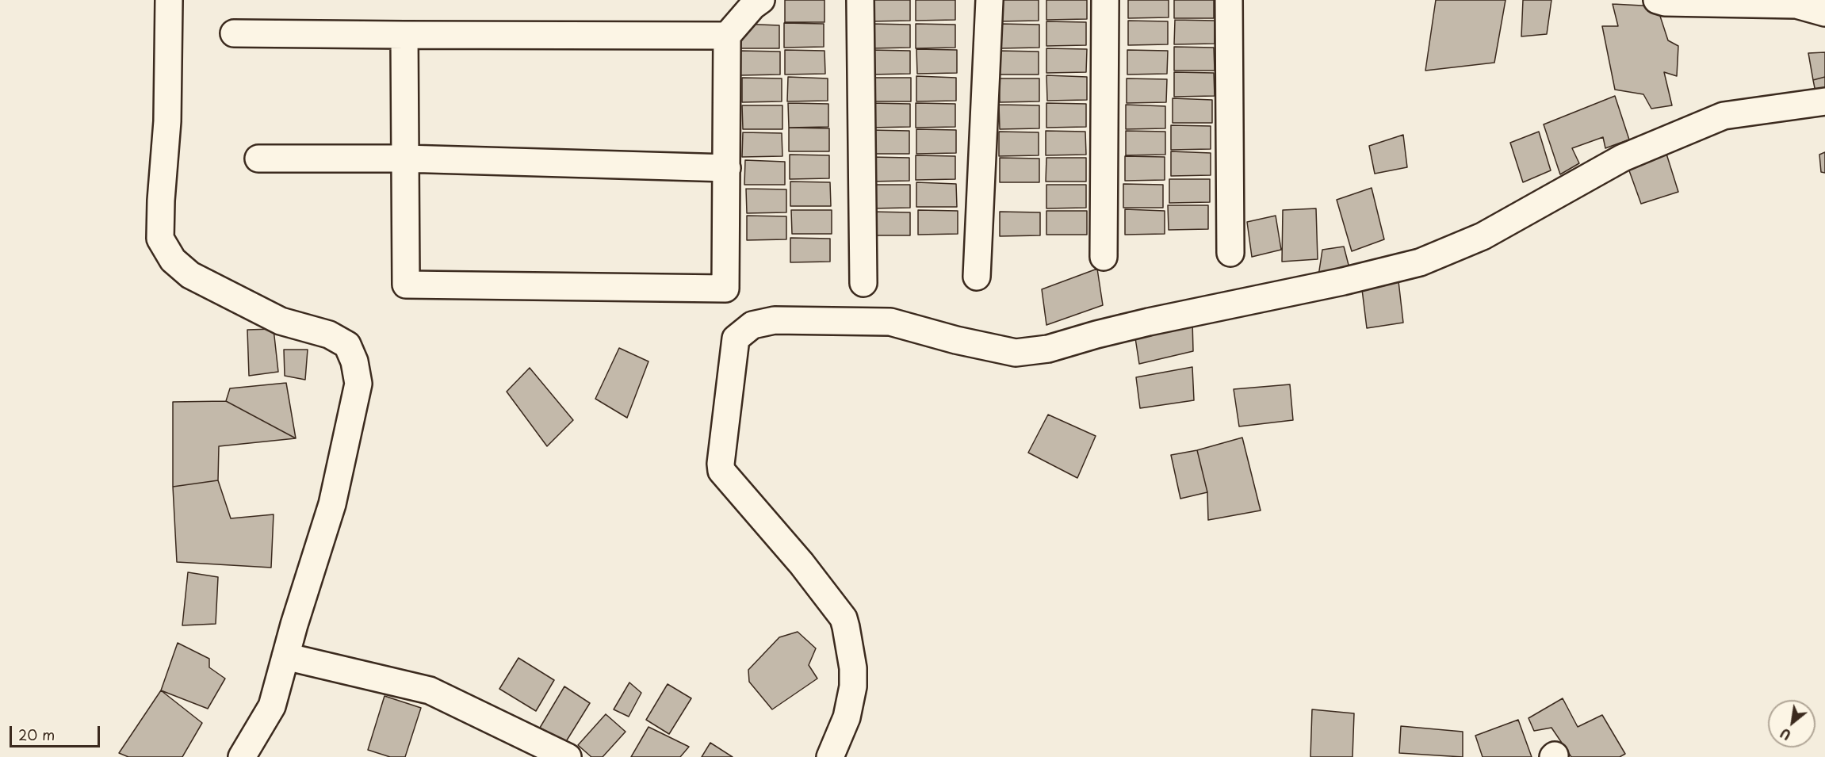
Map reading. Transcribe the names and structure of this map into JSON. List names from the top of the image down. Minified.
{"scale_bar":"20 m","north":"bottom left"}
